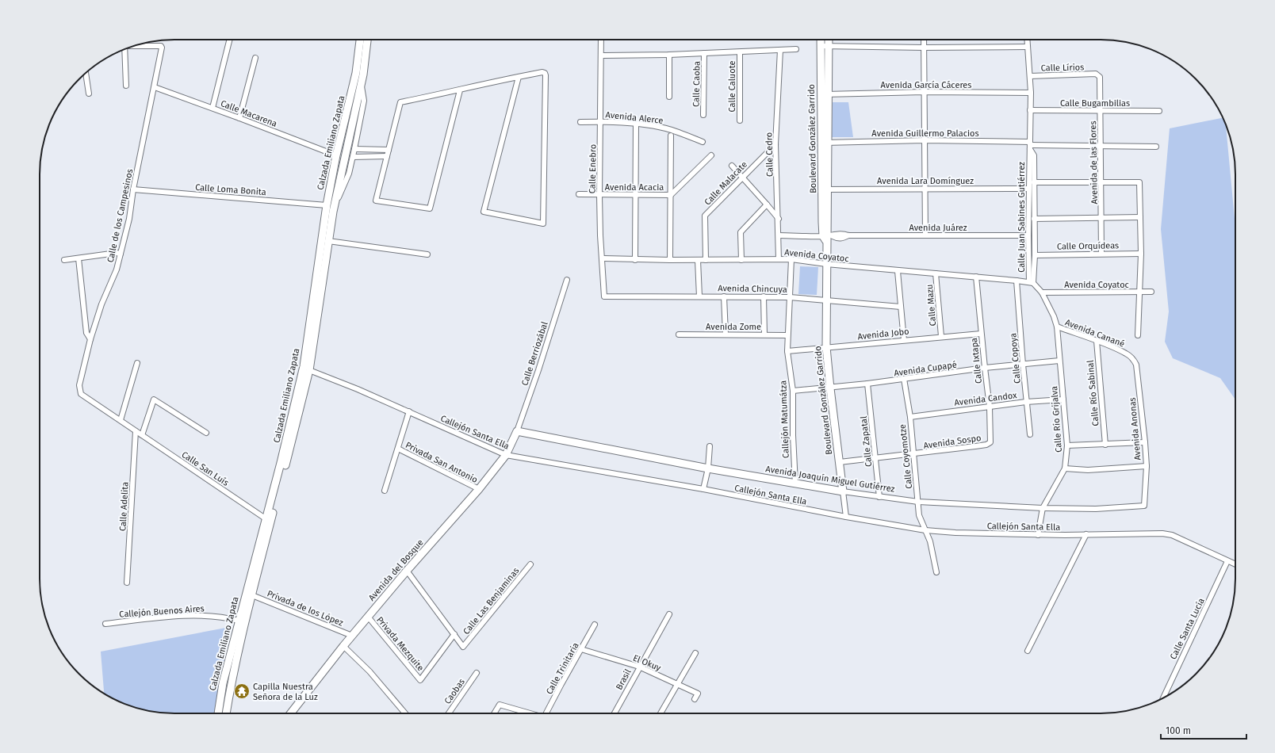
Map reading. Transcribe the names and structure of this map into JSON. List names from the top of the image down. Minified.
{"streets":{"main road":["Boulevard González Garrido","Calzada Emiliano Zapata","Avenida Joaquín Miguel Gutiérrez","Avenida del Bosque"],"street":["Calle Lírios","Calle Caoba","Avenida García Cáceres","Calle Caluote","Calle Bugambilias","Calle Macarena","Avenida Alerce","Avenida Guillermo Palacios","Calle Cedro","Avenida de las Flores","Calle Enebro","Avenida Lara Domínguez","Calle Malacate","Avenida Acacia","Calle Loma Bonita","Calle de los Campesinos","Calle Juan Sabines Gutiérrez","Avenida Juárez","Calle Orquídeas","Avenida Coyatoc","Avenida Chincuya","Calle Mazu","Avenida Zome","Avenida Canané","Avenida Jobo","Calle Berriozábal","Calle Copoya","Calle Ixtapa","Avenida Cupapé","Calle Río Sabinal","Avenida Candox","Callejón Matumátza","Calle Río Grijalva","Avenida Anonas","Callejón Santa Ella","Calle Zapatal","Avenida Sospo","Calle Coyomotze","Privada San Antonio","Calle San Luís","Calle Adelita","Calle Las Benjaminas","Privada de los López","Callejón Buenos Aires","Calle Santa Lucía","Privada Mezquite","El Okuy","Calle Trinitaria","Brasil","Caobas"]},"crossings":[["Calle Lírios","Avenida de las Flores"],["Calle Lírios","Calle Juan Sabines Gutiérrez"],["Avenida García Cáceres","Boulevard González Garrido"],["Avenida García Cáceres","Calle Juan Sabines Gutiérrez"],["Calle Bugambilias","Avenida de las Flores"],["Calle Bugambilias","Calle Juan Sabines Gutiérrez"],["Calle Macarena","Calzada Emiliano Zapata"],["Calle Macarena","Calle de los Campesinos"],["Avenida Alerce","Calle Enebro"],["Avenida Guillermo Palacios","Boulevard González Garrido"],["Avenida Guillermo Palacios","Avenida de las Flores"],["Avenida Guillermo Palacios","Calle Juan Sabines Gutiérrez"],["Boulevard González Garrido","Avenida Lara Domínguez"],["Boulevard González Garrido","Avenida Juárez"],["Boulevard González Garrido","Avenida Coyatoc"],["Boulevard González Garrido","Avenida Chincuya"],["Boulevard González Garrido","Avenida Jobo"],["Boulevard González Garrido","Avenida Cupapé"],["Boulevard González Garrido","Callejón Santa Ella"],["Boulevard González Garrido","Avenida Sospo"],["Boulevard González Garrido","Avenida Joaquín Miguel Gutiérrez"],["Calzada Emiliano Zapata","Calle Loma Bonita"],["Calzada Emiliano Zapata","Callejón Santa Ella"],["Calzada Emiliano Zapata","Calle San Luís"],["Calzada Emiliano Zapata","Privada de los López"],["Calzada Emiliano Zapata","Callejón Buenos Aires"],["Calle Cedro","Calle Malacate"],["Calle Cedro","Avenida Coyatoc"],["Avenida de las Flores","Calle Orquídeas"],["Calle Enebro","Avenida Acacia"],["Calle Enebro","Avenida Coyatoc"],["Calle Enebro","Avenida Chincuya"],["Avenida Lara Domínguez","Calle Juan Sabines Gutiérrez"],["Calle Malacate","Avenida Coyatoc"],["Calle Loma Bonita","Calle de los Campesinos"],["Calle de los Campesinos","Calle San Luís"],["Calle de los Campesinos","Calle Adelita"],["Calle Juan Sabines Gutiérrez","Avenida Juárez"],["Calle Juan Sabines Gutiérrez","Calle Orquídeas"],["Calle Juan Sabines Gutiérrez","Avenida Coyatoc"],["Calle Juan Sabines Gutiérrez","Calle Río Grijalva"],["Avenida Coyatoc","Calle Mazu"],["Avenida Coyatoc","Calle Copoya"],["Avenida Coyatoc","Calle Ixtapa"],["Avenida Coyatoc","Callejón Matumátza"],["Avenida Chincuya","Callejón Matumátza"],["Calle Mazu","Avenida Jobo"],["Avenida Zome","Callejón Matumátza"],["Avenida Canané","Calle Río Sabinal"],["Avenida Canané","Calle Río Grijalva"],["Avenida Canané","Avenida Anonas"],["Avenida Jobo","Calle Ixtapa"],["Avenida Jobo","Callejón Matumátza"],["Calle Berriozábal","Avenida Joaquín Miguel Gutiérrez"],["Calle Berriozábal","Avenida del Bosque"],["Calle Copoya","Avenida Cupapé"],["Calle Copoya","Avenida Candox"],["Calle Ixtapa","Avenida Cupapé"],["Calle Ixtapa","Avenida Candox"],["Calle Ixtapa","Avenida Sospo"],["Avenida Cupapé","Callejón Matumátza"],["Avenida Cupapé","Calle Río Grijalva"],["Avenida Cupapé","Calle Zapatal"],["Avenida Cupapé","Calle Coyomotze"],["Avenida Candox","Calle Río Grijalva"],["Avenida Candox","Calle Coyomotze"],["Callejón Matumátza","Avenida Joaquín Miguel Gutiérrez"],["Calle Río Grijalva","Callejón Santa Ella"],["Calle Río Grijalva","Avenida Joaquín Miguel Gutiérrez"],["Avenida Anonas","Avenida Joaquín Miguel Gutiérrez"],["Callejón Santa Ella","Calle Coyomotze"],["Callejón Santa Ella","Avenida del Bosque"],["Callejón Santa Ella","Calle Santa Lucía"],["Calle Zapatal","Avenida Sospo"],["Calle Zapatal","Avenida Joaquín Miguel Gutiérrez"],["Avenida Sospo","Calle Coyomotze"],["Calle Coyomotze","Avenida Joaquín Miguel Gutiérrez"],["Privada San Antonio","Avenida del Bosque"],["Calle San Luís","Calle Adelita"],["Avenida Joaquín Miguel Gutiérrez","Avenida del Bosque"],["Avenida del Bosque","Calle Las Benjaminas"],["Avenida del Bosque","Privada de los López"],["Avenida del Bosque","Privada Mezquite"],["Calle Las Benjaminas","Privada Mezquite"],["El Okuy","Calle Trinitaria"],["El Okuy","Brasil"]],"places":{"temple":["Capilla Nuestra Señora de la Luz"]},"scale_bar":"100 m"}
